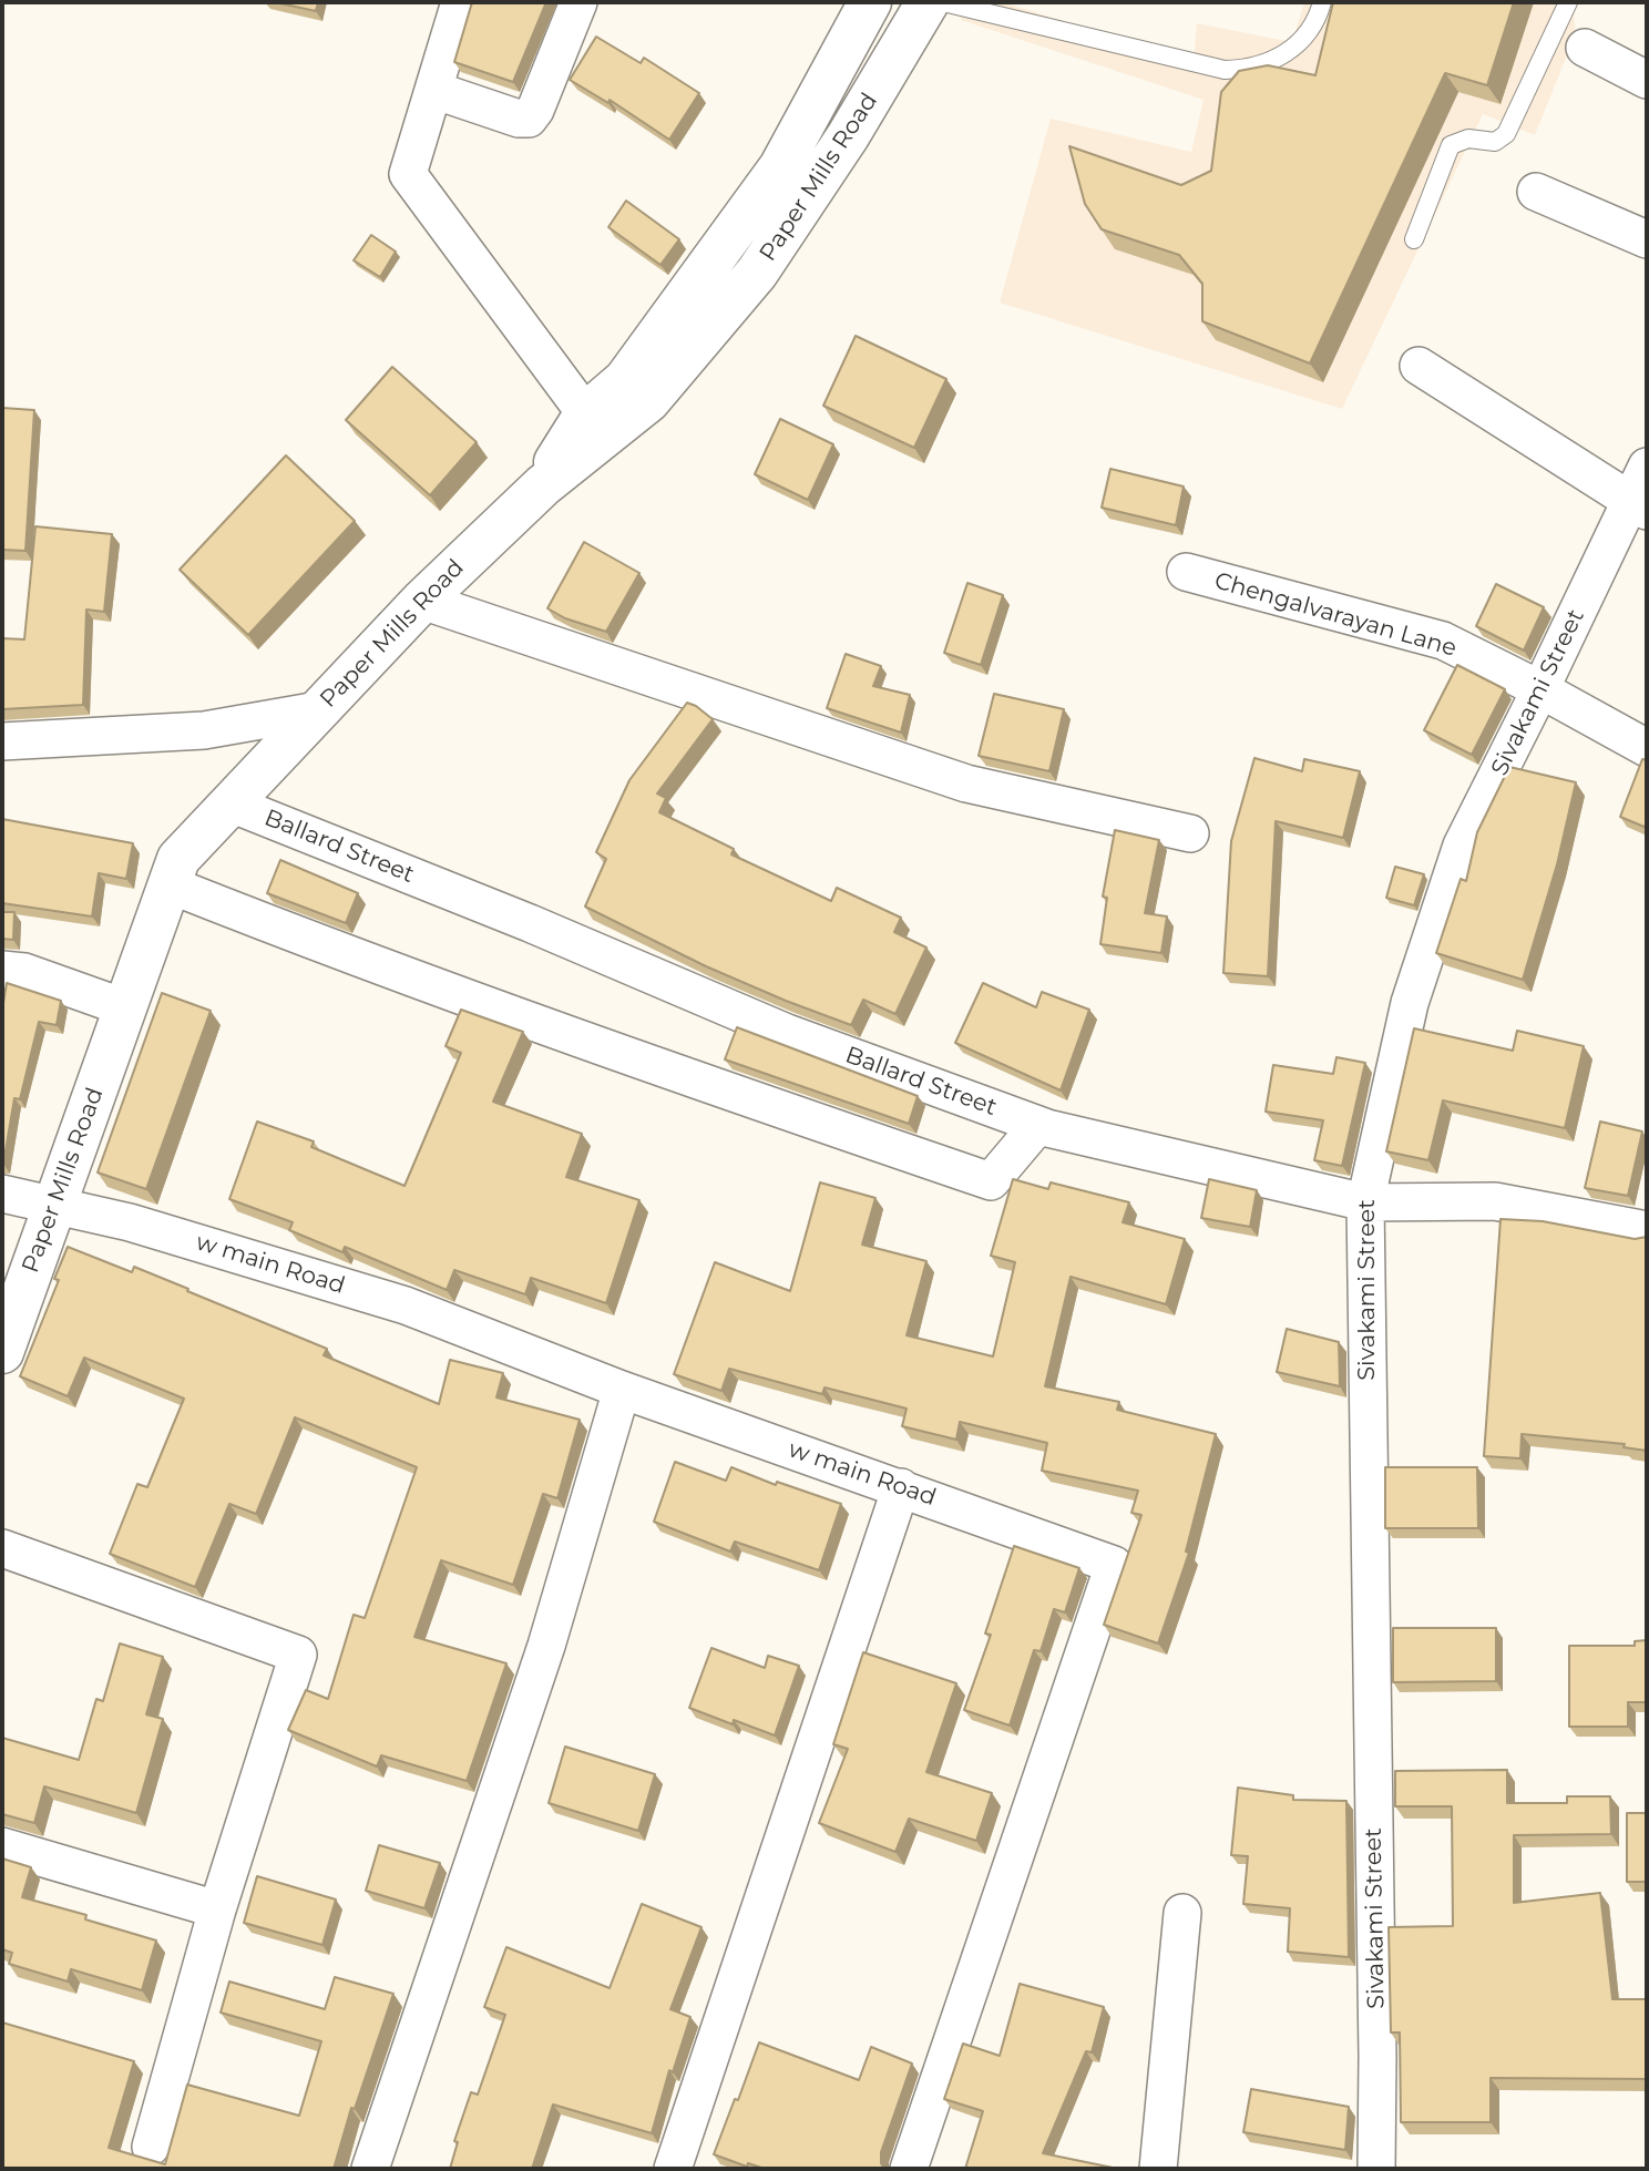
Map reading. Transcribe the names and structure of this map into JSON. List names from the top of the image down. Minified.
{"streets":{"main road":["Paper Mills Road"],"street":["Chengalvarayan Lane","Sivakami Street","Ballard Street","w main Road"]},"crossings":[["Paper Mills Road","Ballard Street"],["Paper Mills Road","w main Road"],["Chengalvarayan Lane","Sivakami Street"],["Sivakami Street","Ballard Street"]]}
